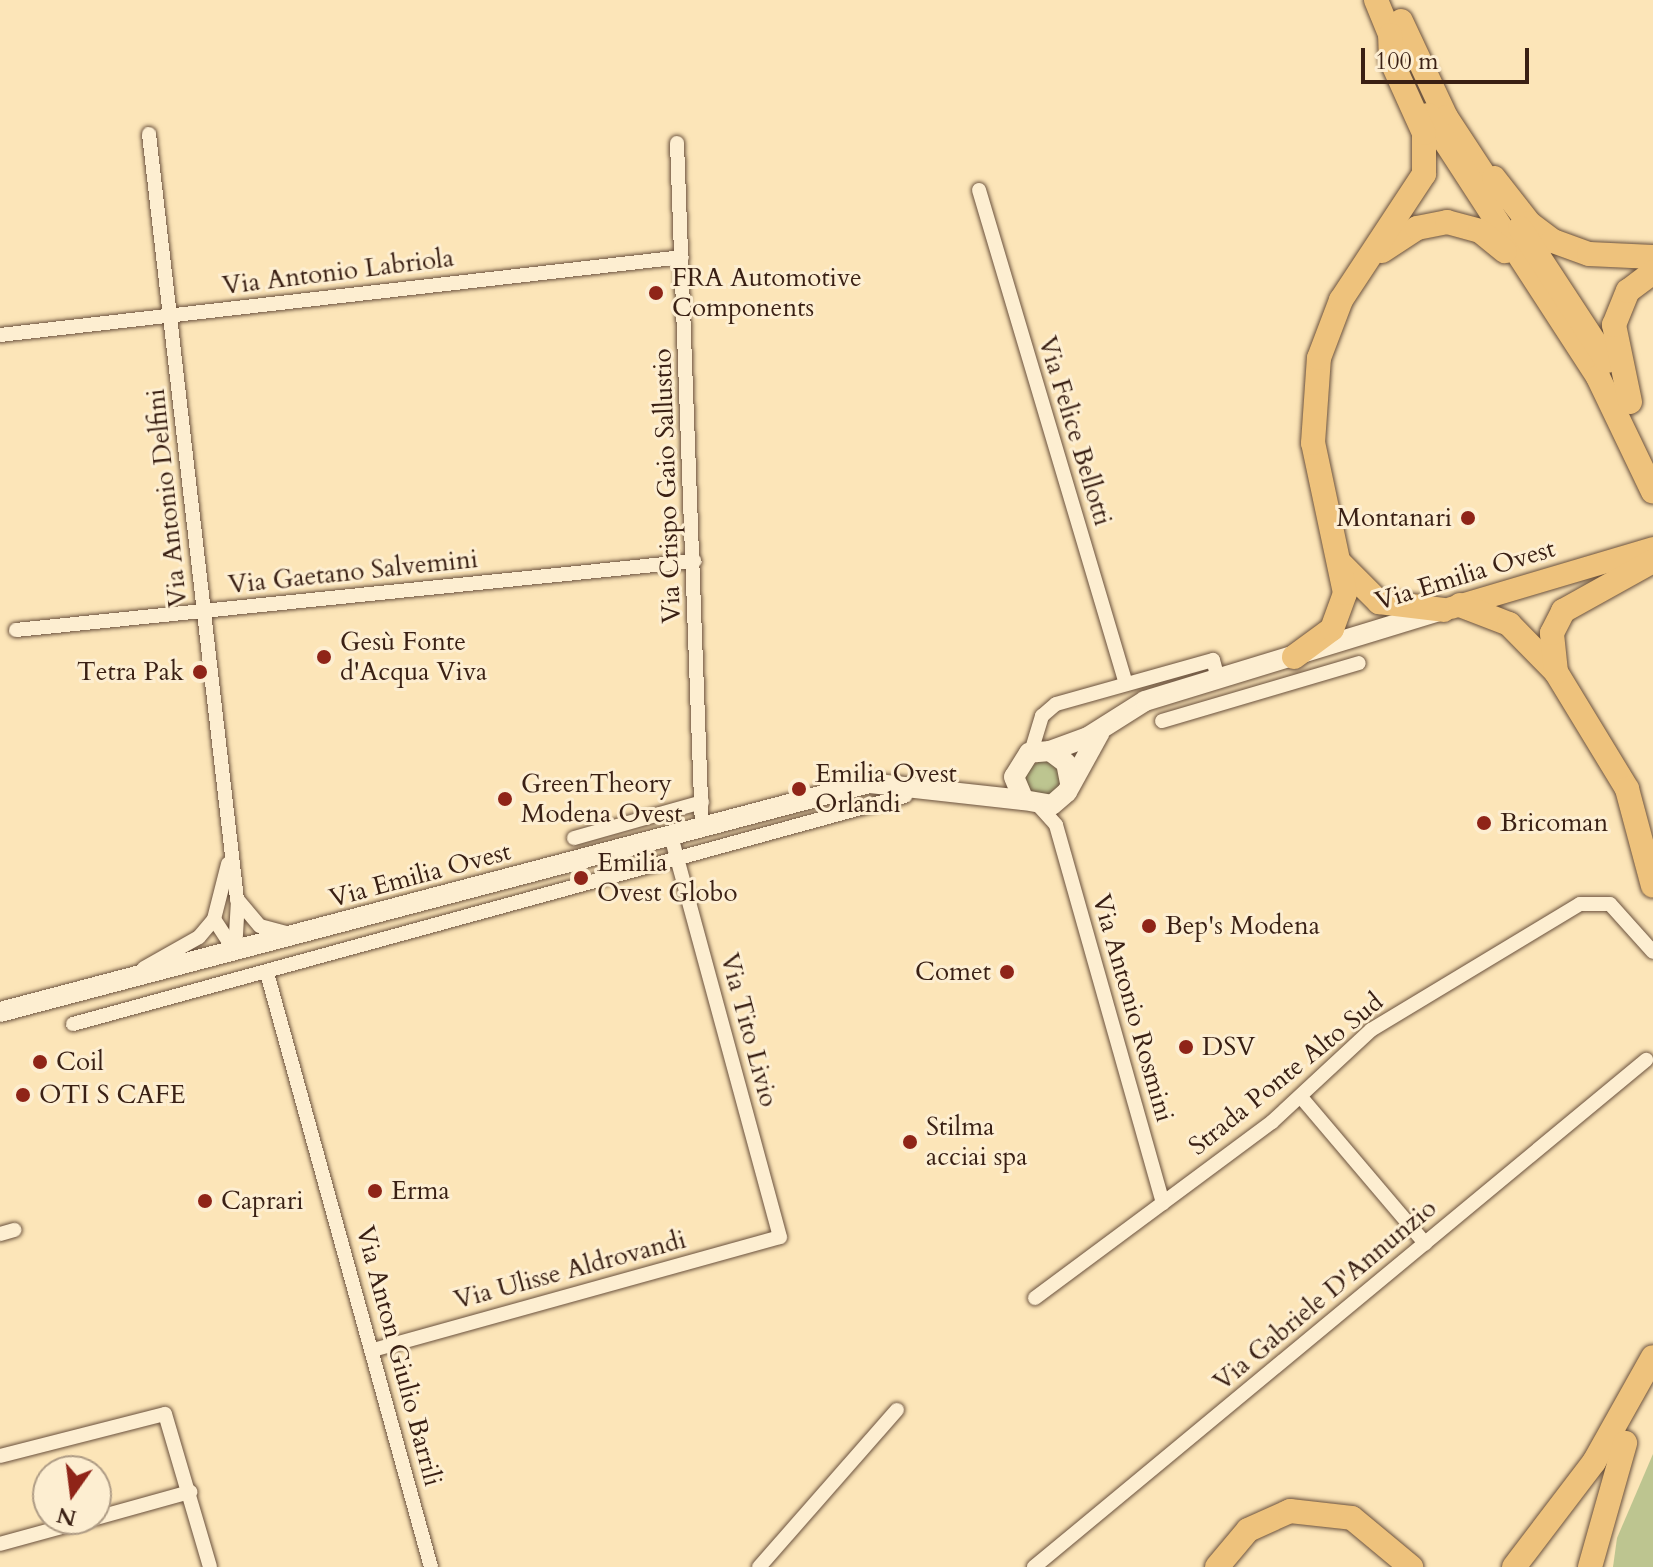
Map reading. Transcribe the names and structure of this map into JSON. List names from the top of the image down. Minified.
{"streets":{"main road":["Via Emilia Ovest"],"street":["Via Antonio Labriola","Via Felice Bellotti","Via Crispo Gaio Sallustio","Via Antonio Delfini","Via Gaetano Salvemini","Via Antonio Rosmini","Via Tito Livio","Strada Ponte Alto Sud","Via Ulisse Aldrovandi","Via Gabriele D'Annunzio","Via Anton Giulio Barrili"]},"crossings":[["Via Antonio Labriola","Via Crispo Gaio Sallustio"],["Via Antonio Labriola","Via Antonio Delfini"],["Via Crispo Gaio Sallustio","Via Gaetano Salvemini"],["Via Crispo Gaio Sallustio","Via Emilia Ovest"],["Via Antonio Delfini","Via Gaetano Salvemini"],["Via Antonio Delfini","Via Emilia Ovest"],["Via Emilia Ovest","Via Tito Livio"],["Via Emilia Ovest","Via Anton Giulio Barrili"],["Via Antonio Rosmini","Strada Ponte Alto Sud"],["Via Tito Livio","Via Ulisse Aldrovandi"],["Via Ulisse Aldrovandi","Via Anton Giulio Barrili"]],"places":["FRA Automotive Components","Montanari","Gesù Fonte d'Acqua Viva","Tetra Pak","Emilia Ovest Orlandi","GreenTheory Modena Ovest","Bricoman","Emilia Ovest Globo","Bep's Modena","Comet","DSV","Coil","OTI S CAFE","Stilma acciai spa","Erma","Caprari"],"scale_bar":"100 m","north":"bottom"}
